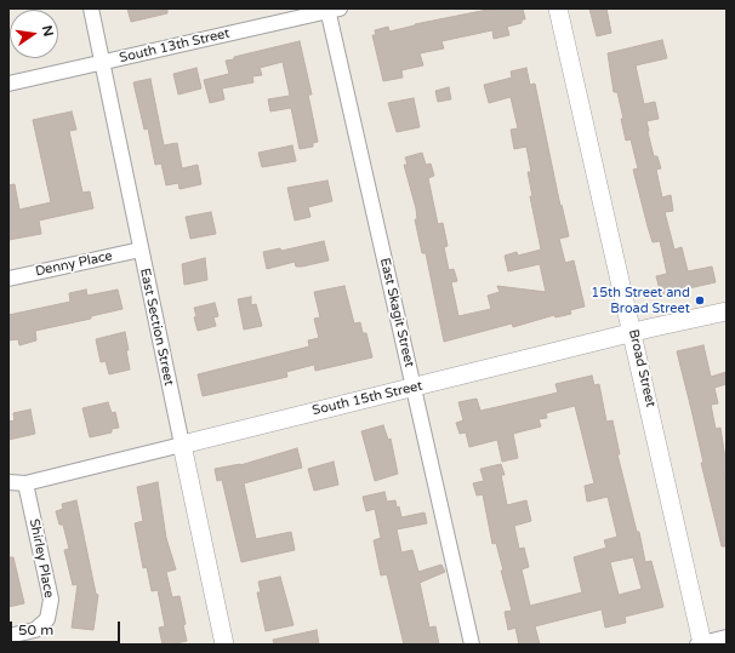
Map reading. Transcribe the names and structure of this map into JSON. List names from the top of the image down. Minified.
{"streets":{"street":["South 13th Street","Denny Place","East Skagit Street","East Section Street","Broad Street","South 15th Street","Shirley Place"]},"crossings":[["South 13th Street","East Skagit Street"],["South 13th Street","East Section Street"],["Denny Place","East Section Street"],["East Skagit Street","South 15th Street"],["East Section Street","South 15th Street"],["Broad Street","South 15th Street"],["South 15th Street","Shirley Place"]],"places":["15th Street and Broad Street"],"scale_bar":"50 m","north":"right"}
